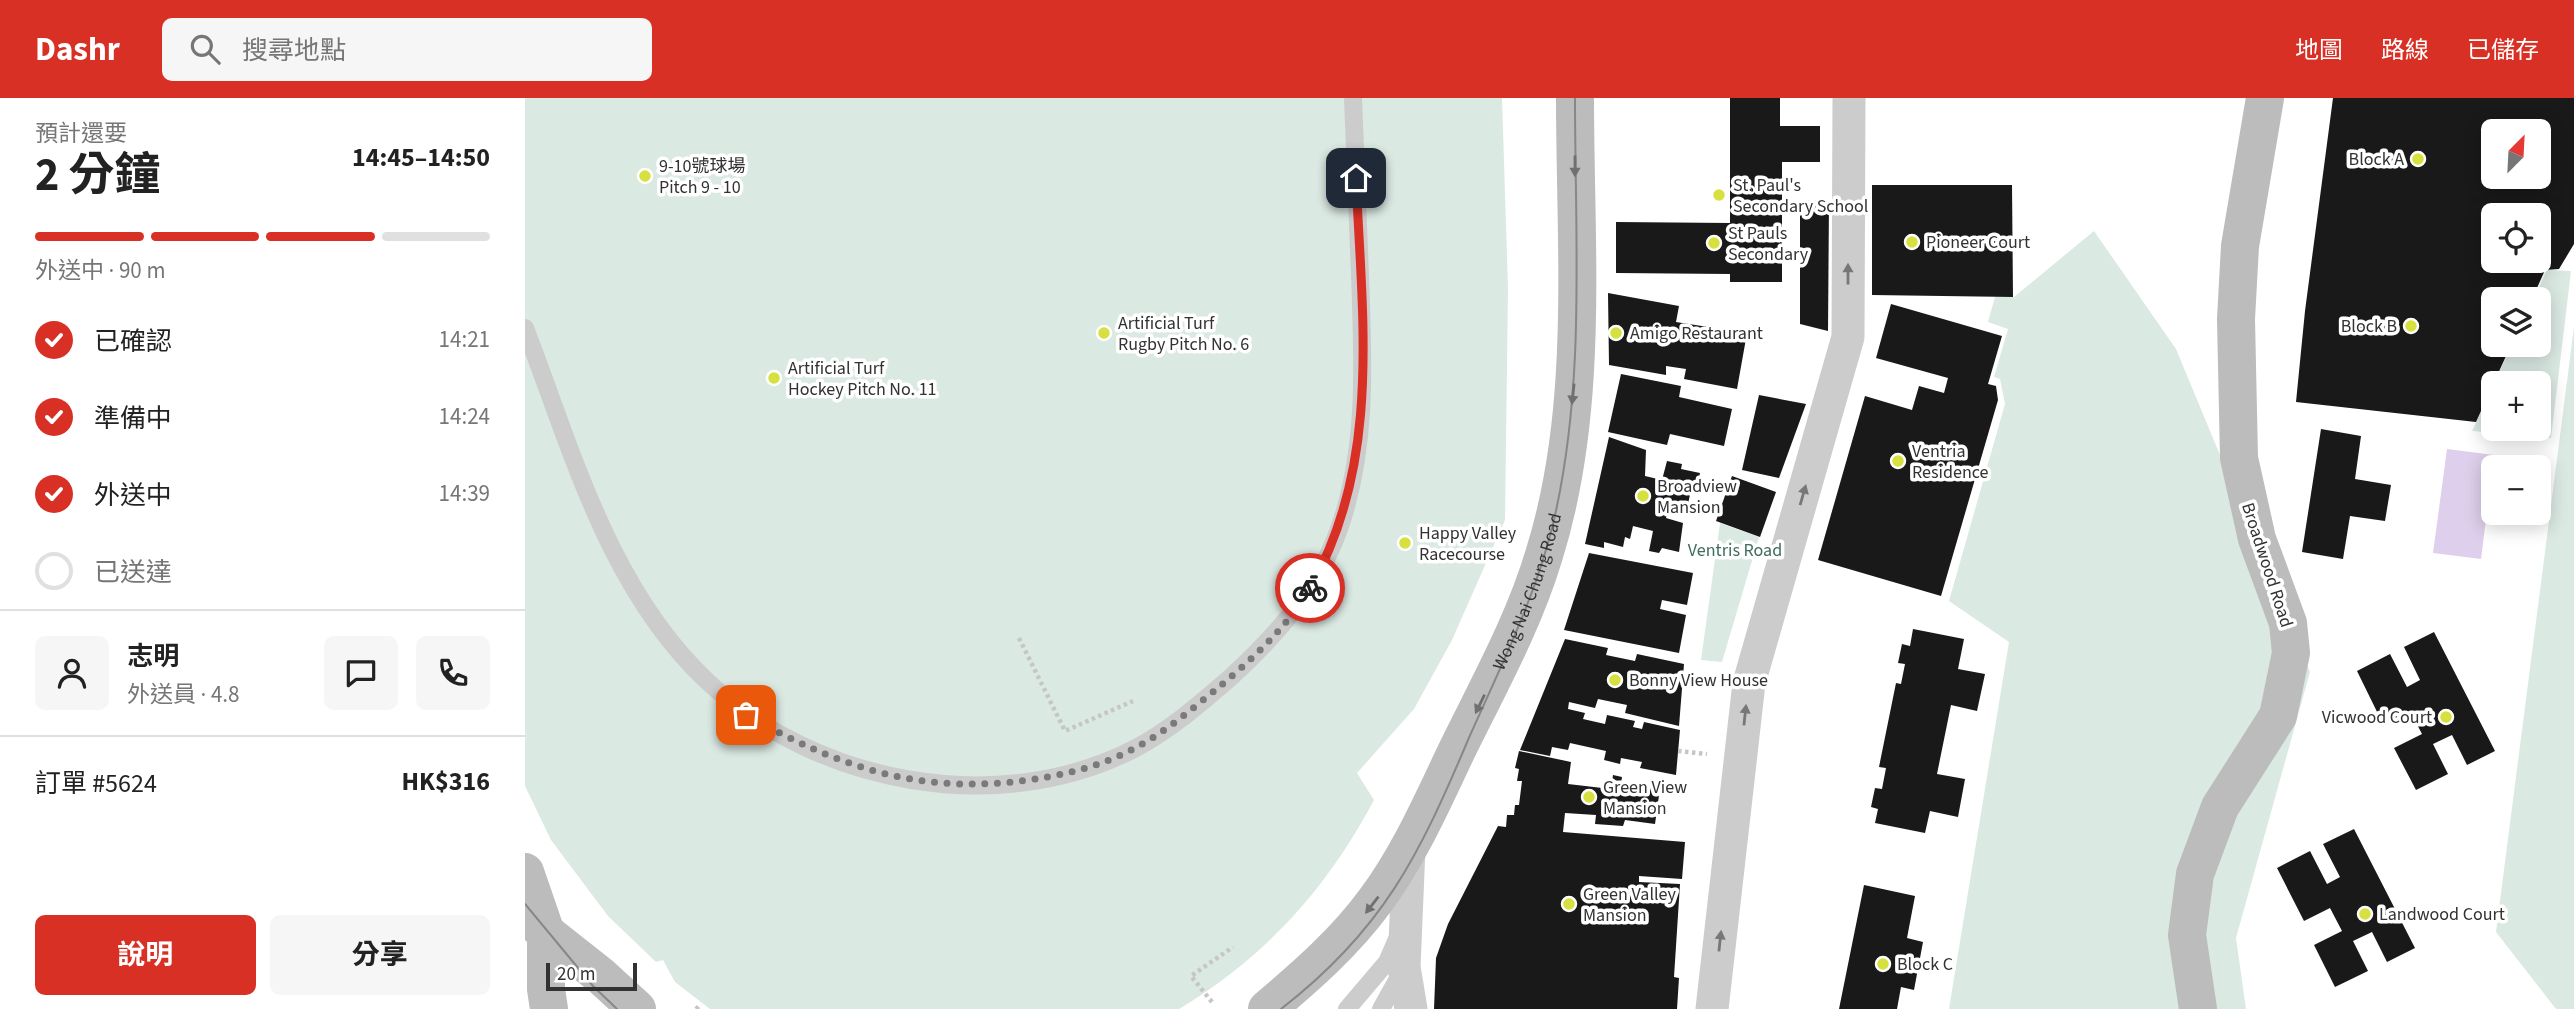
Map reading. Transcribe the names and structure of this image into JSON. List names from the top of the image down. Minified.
{"streets":{"street":["Broadwood Road","Wong Nai Chung Road"]},"parks":["Ventris Road"],"places":["Block A","9-10號球場 Pitch 9 - 10","St. Paul's Secondary School","Pioneer Court","St Pauls Secondary","Block B","Artificial Turf Rugby Pitch No. 6","Amigo Restaurant","Artificial Turf Hockey Pitch No. 11","Ventria Residence","Broadview Mansion","Happy Valley Racecourse","Bonny View House","Vicwood Court","Green View Mansion","Green Valley Mansion","Landwood Court","Block C"],"scale_bar":"20 m","north":"top right","page":{"header":"Dashr","search":"搜尋地點","nav":["地圖","路線","已儲存"],"heading":["2 分鐘","預計還要","14:45–14:50"],"panel":["志明","外送員 · 4.8","訂單 #5624","HK$316"],"map_buttons":["+","−"],"bar":"外送中 · 90 m","list":[["已確認","14:21"],["準備中","14:24"],["外送中","14:39"],"已送達"],"buttons":["說明","分享"],"scale":"20 m"}}
